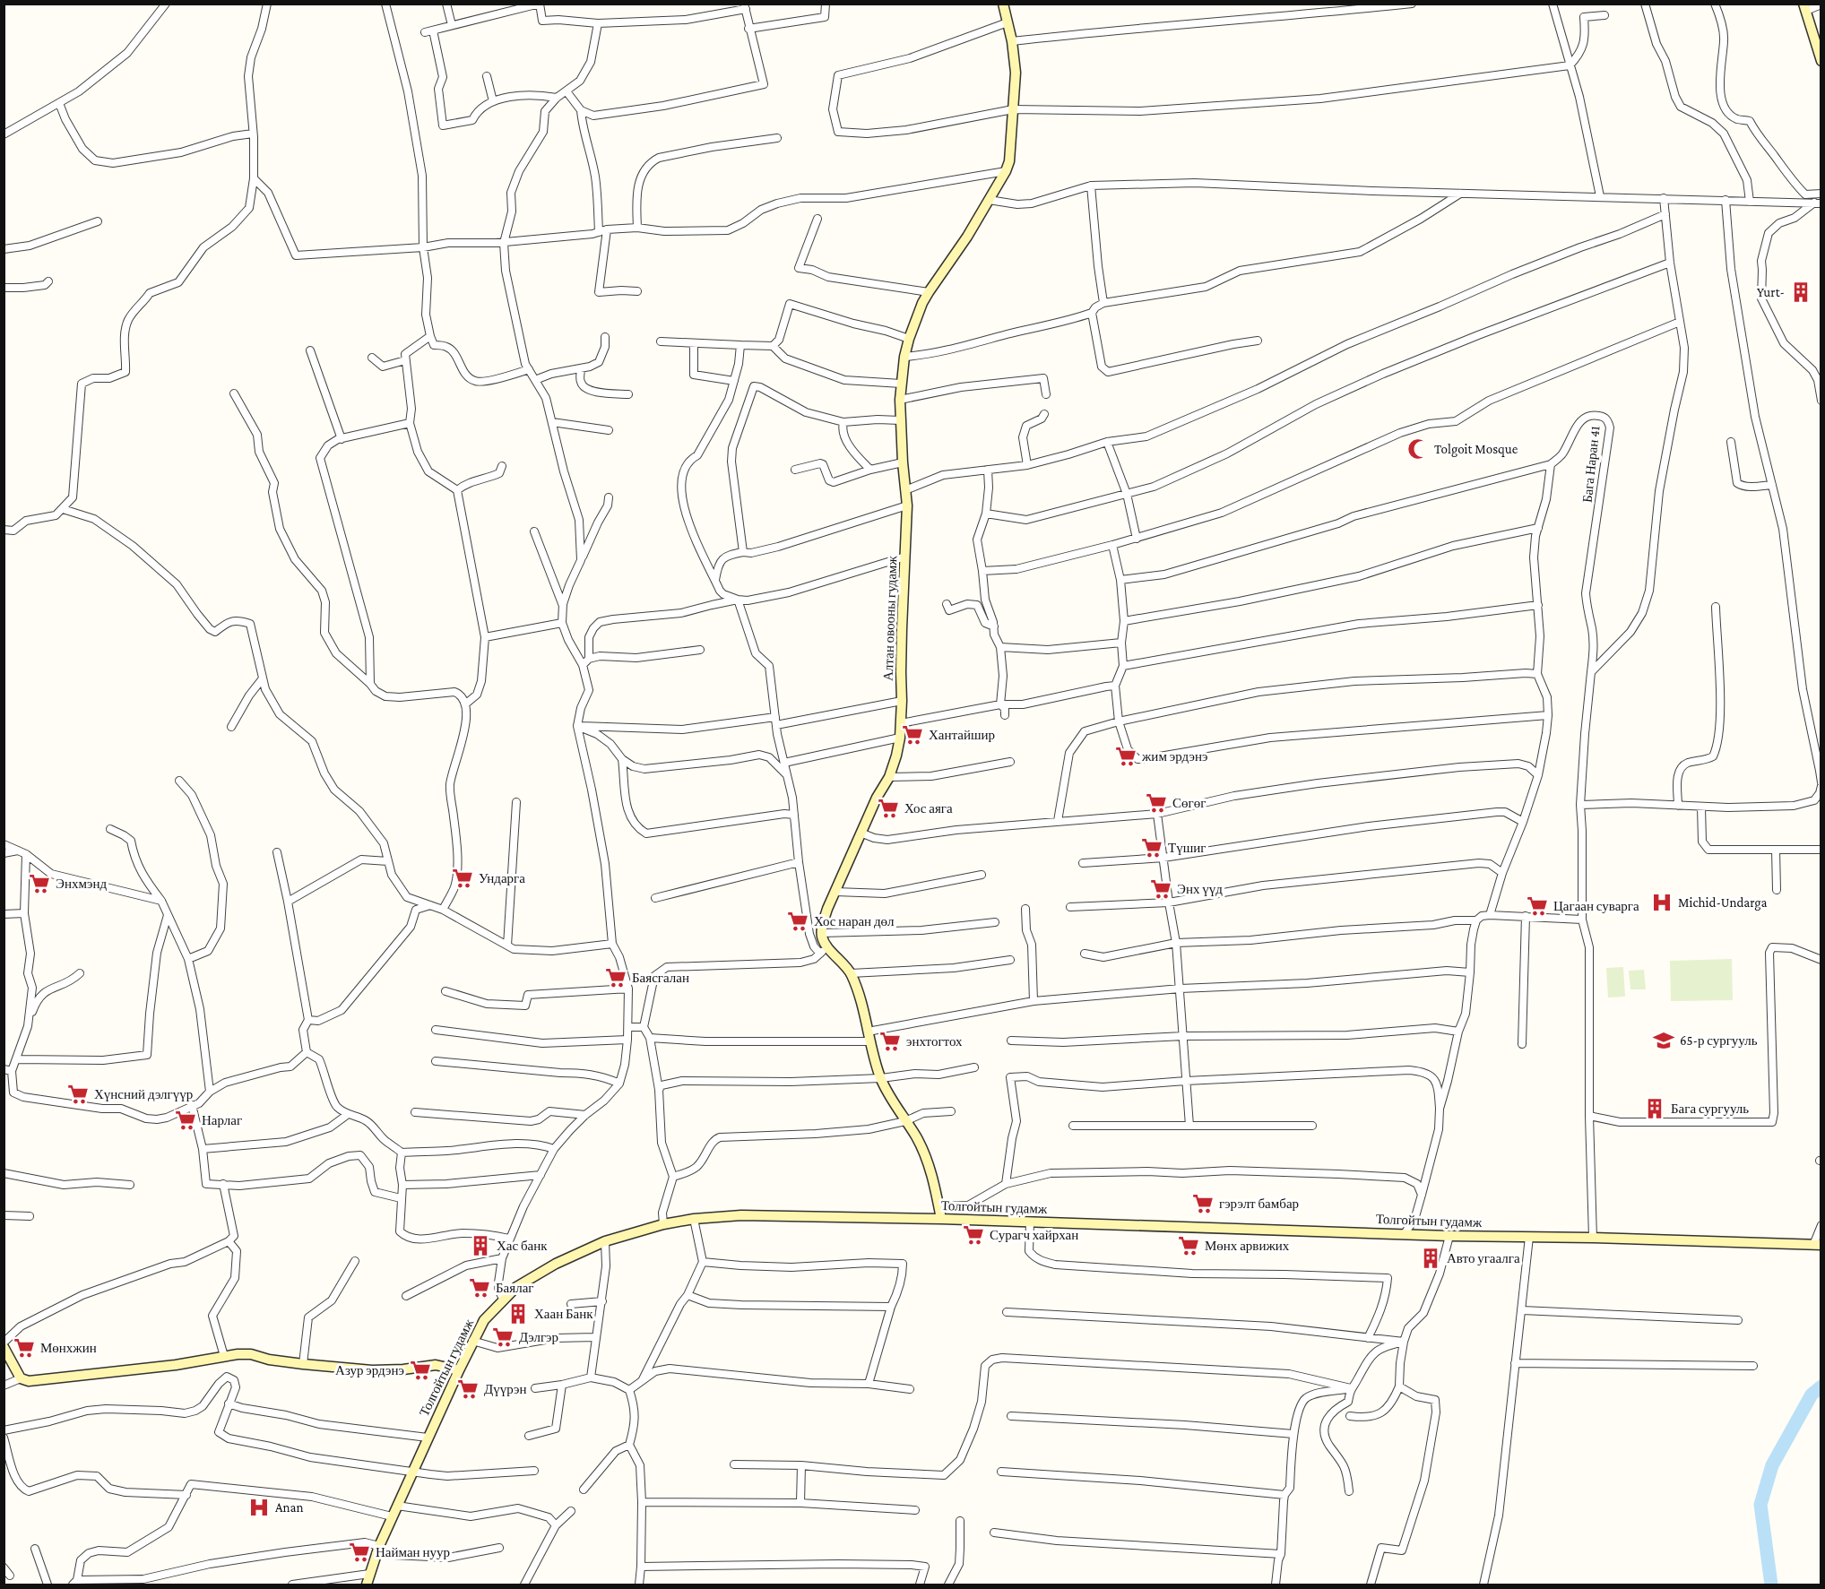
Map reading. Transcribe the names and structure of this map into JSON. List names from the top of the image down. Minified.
{"streets":{"main road":["Алтан овооны гудамж","Толгойтын гудамж"],"street":["Бага Наран 41"]},"places":{"building":["Yurt-","Бага сургууль","Хас банк","Авто угаалга","Хаан Банк"],"mosque":["Tolgoit Mosque"],"supermarket":["Хантайшир","жим эрдэнэ","Сөгөг","Хос аяга","Түшиг","Ундарга","Энхмэнд","Энх үүд","Цагаан суварга","Хос наран дөл","Баясгалан","энхтогтох","Хүнсний дэлгүүр","Нарлаг","гэрэлт бамбар","Сурагч хайрхан","Мөнх арвижих","Баялаг","Дэлгэр","Мөнхжин","Азур эрдэнэ","Дүүрэн","Найман нуур"],"hospital":["Michid-Undarga","Anan"],"school or university":["65-р сургууль"]}}
